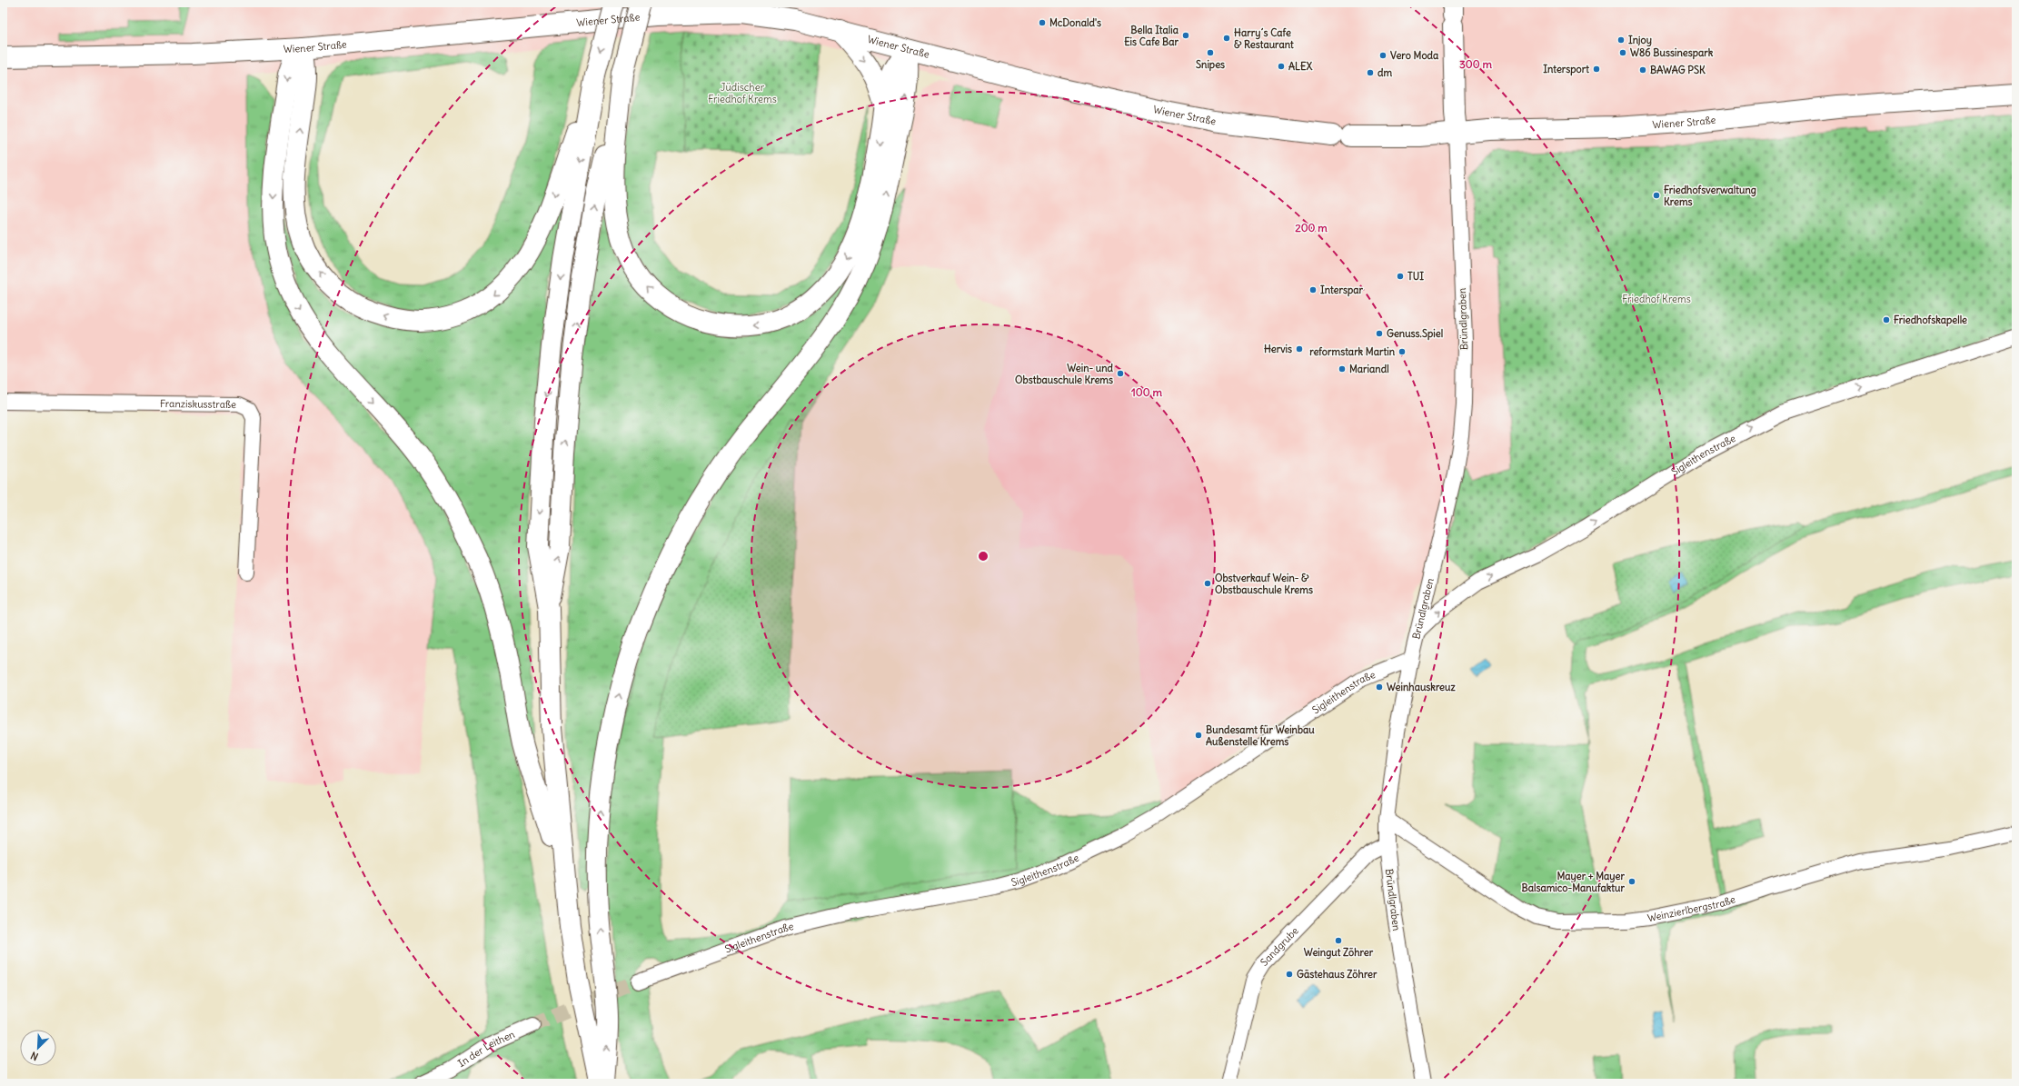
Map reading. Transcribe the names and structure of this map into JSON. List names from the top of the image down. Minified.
{"streets":{"main road":["Wiener Straße"],"street":["Bründlgraben","Franziskusstraße","Sigleithenstraße","Weinzierlbergstraße","Sandgrube","In der Leithen"]},"crossings":[["Wiener Straße","Bründlgraben"],["Bründlgraben","Sigleithenstraße"],["Bründlgraben","Weinzierlbergstraße"],["Bründlgraben","Sandgrube"]],"one_way":["Sigleithenstraße"],"parks":["Jüdischer Friedhof Krems","Friedhof Krems"],"places":["McDonald's","Bella Italia Eis Cafe Bar","Harry´s Cafe & Restaurant","Injoy","Snipes","W86 Bussinespark","Vero Moda","ALEX","Intersport","BAWAG PSK","dm","Friedhofsverwaltung Krems","TUI","Interspar","Friedhofskapelle","Genuss.Spiel","Hervis","reformstark Martin","Mariandl","Wein- und Obstbauschule Krems","Obstverkauf Wein- & Obstbauschule Krems","Weinhauskreuz","Bundesamt für Weinbau Außenstelle Krems","Mayer + Mayer Balsamico-Manufaktur","Weingut Zöhrer","Gästehaus Zöhrer"],"north":"bottom left","rings":["300 m","200 m","100 m"]}
